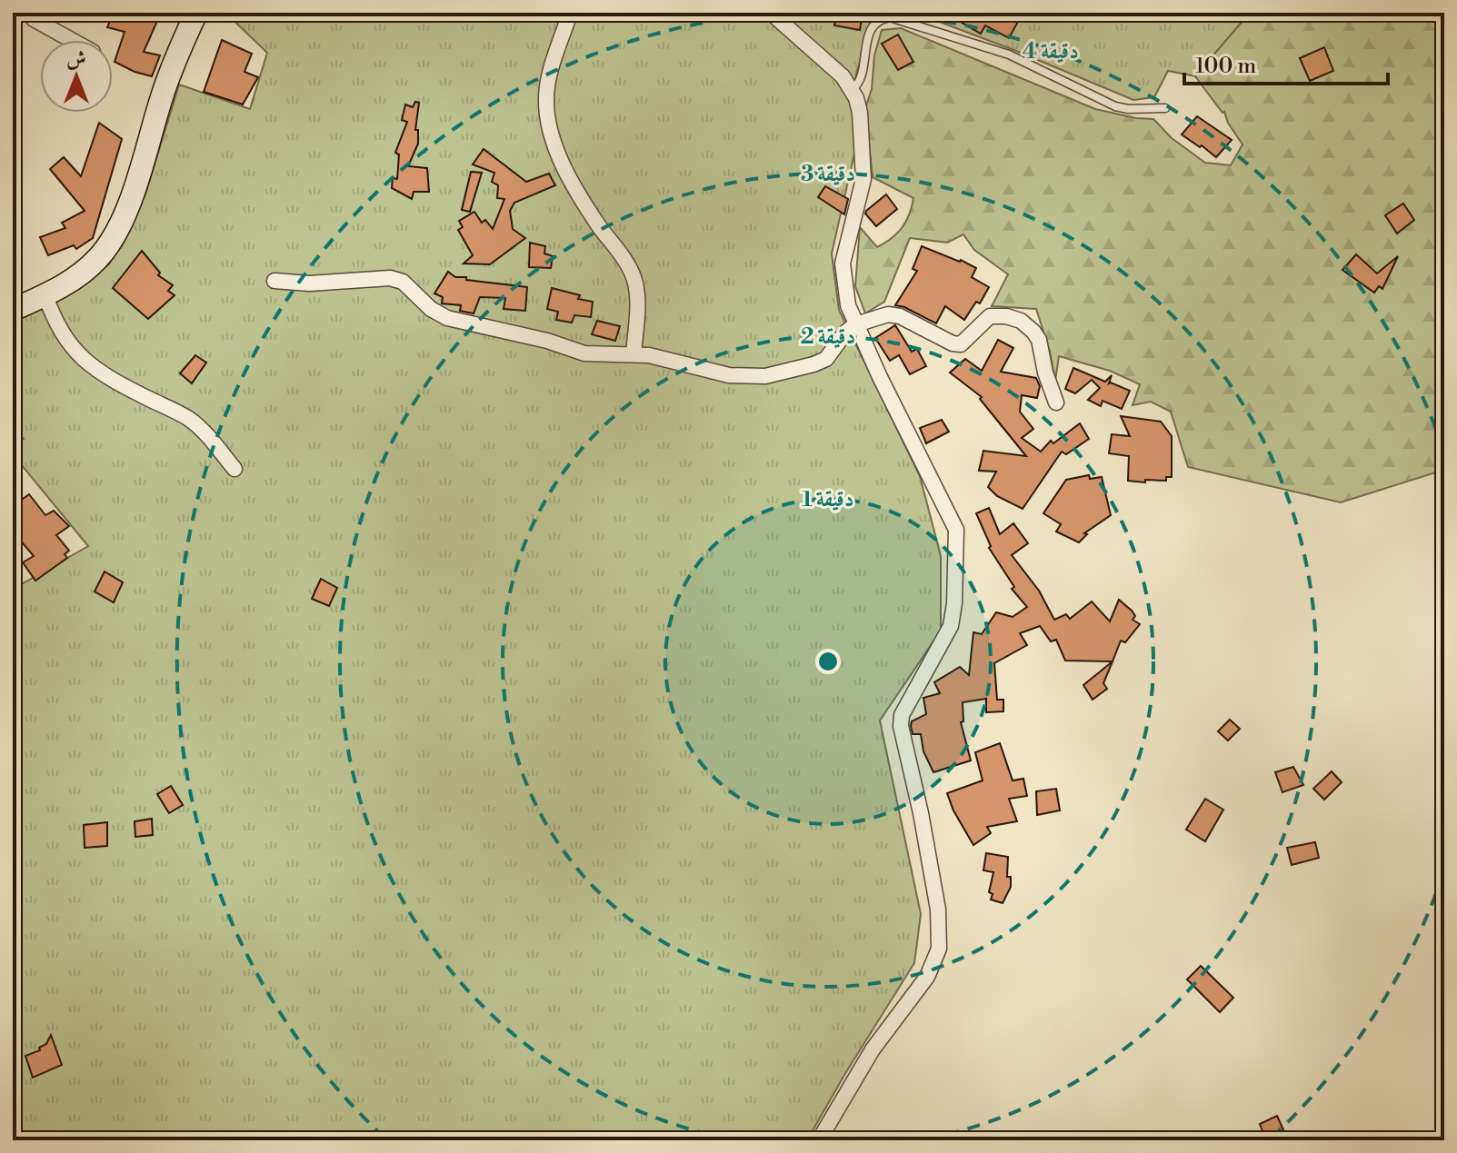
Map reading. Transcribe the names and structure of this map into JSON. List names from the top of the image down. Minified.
{"scale_bar":"100 m","north":"top","rings":["4 دقيقة","3 دقيقة","2 دقيقة","1 دقيقة"]}
